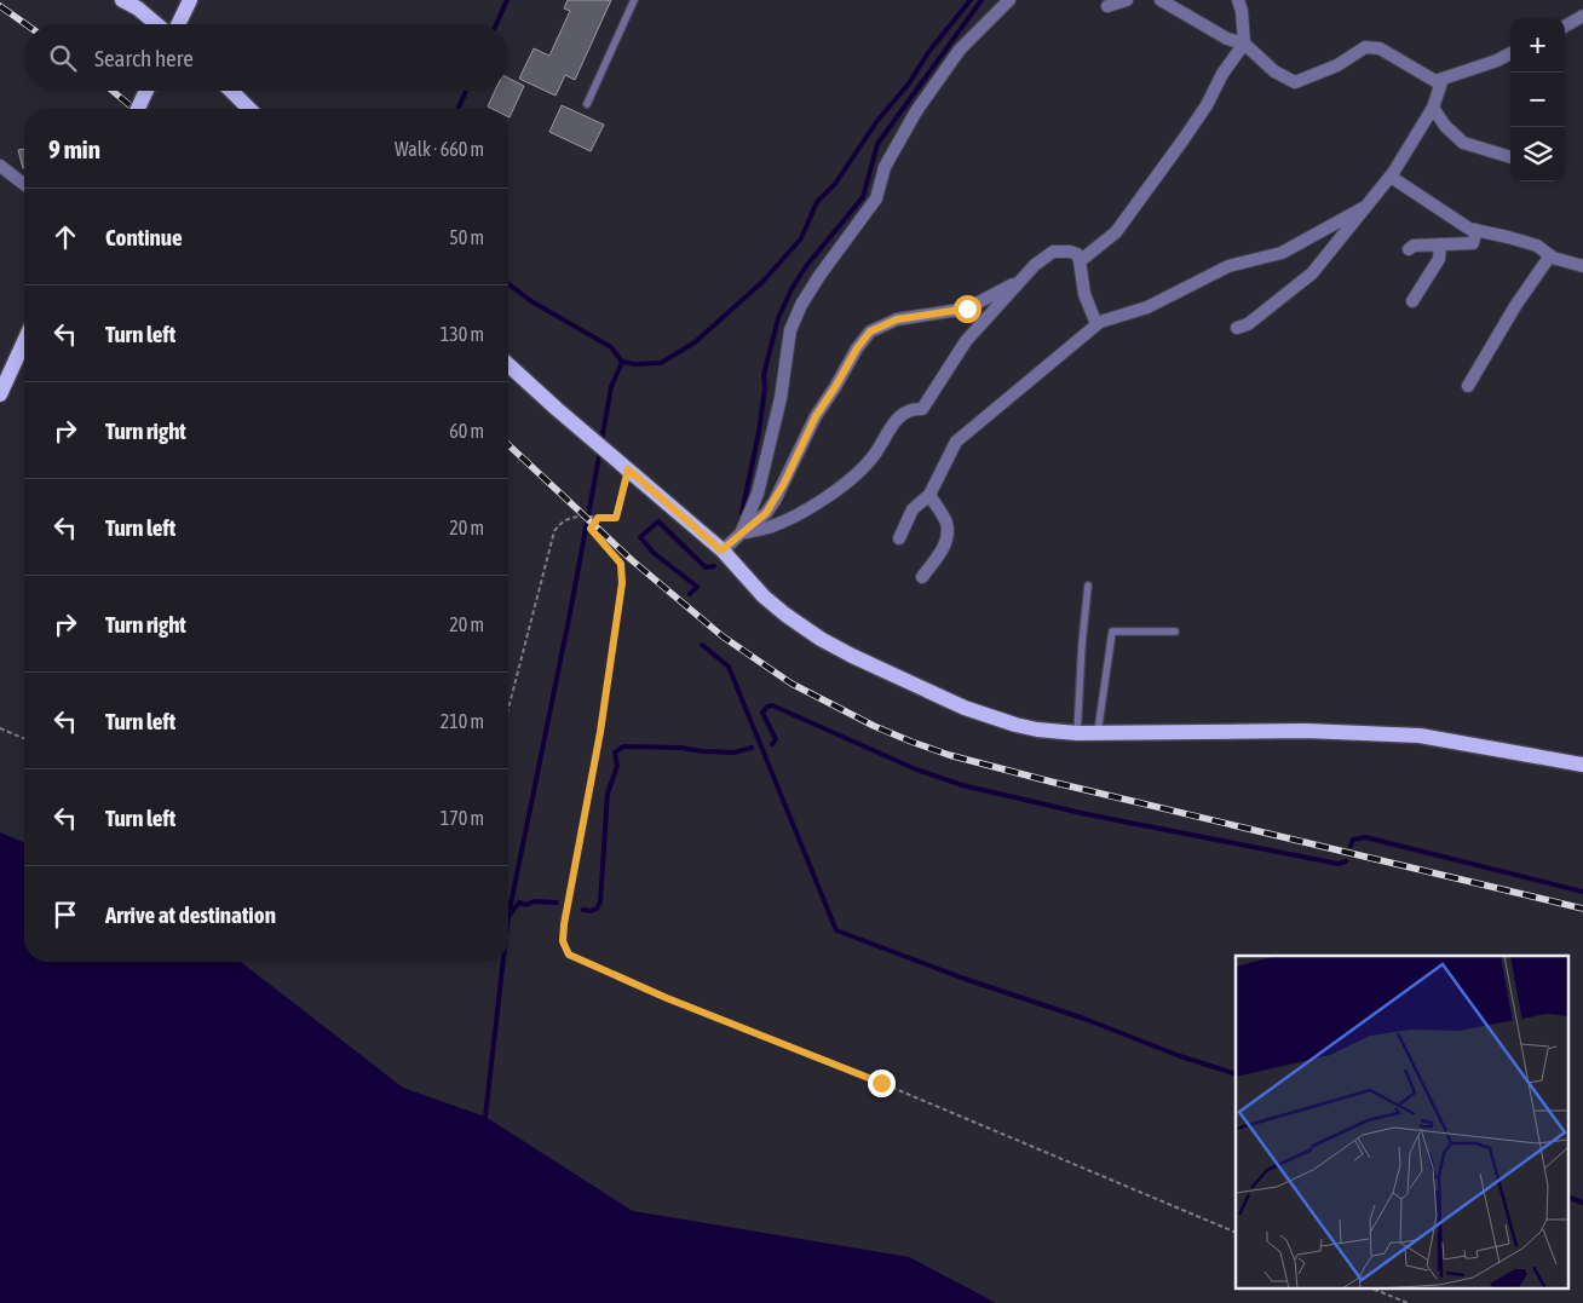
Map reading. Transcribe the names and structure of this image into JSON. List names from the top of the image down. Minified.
{"page":{"map_buttons":["+","−"],"search":"Search here","heading":["9 min","Walk · 660 m"],"list":[["Continue","50 m"],["Turn left","130 m"],["Turn right","60 m"],["Turn left","20 m"],["Turn right","20 m"],["Turn left","210 m"],["Turn left","170 m"],"Arrive at destination"]}}
